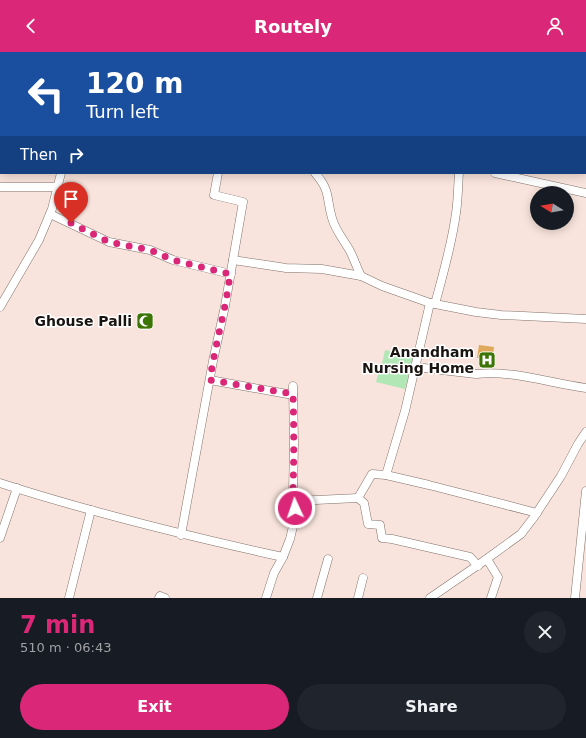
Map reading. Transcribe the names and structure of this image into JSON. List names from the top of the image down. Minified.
{"places":{"mosque":["Ghouse Palli"],"hospital":["Anandham Nursing Home"]},"north":"left","page":{"header":"Routely","turn":["120 m","Turn left"],"then":"Then","heading":["7 min","510 m · 06:43"],"buttons":["Exit","Share"]}}
